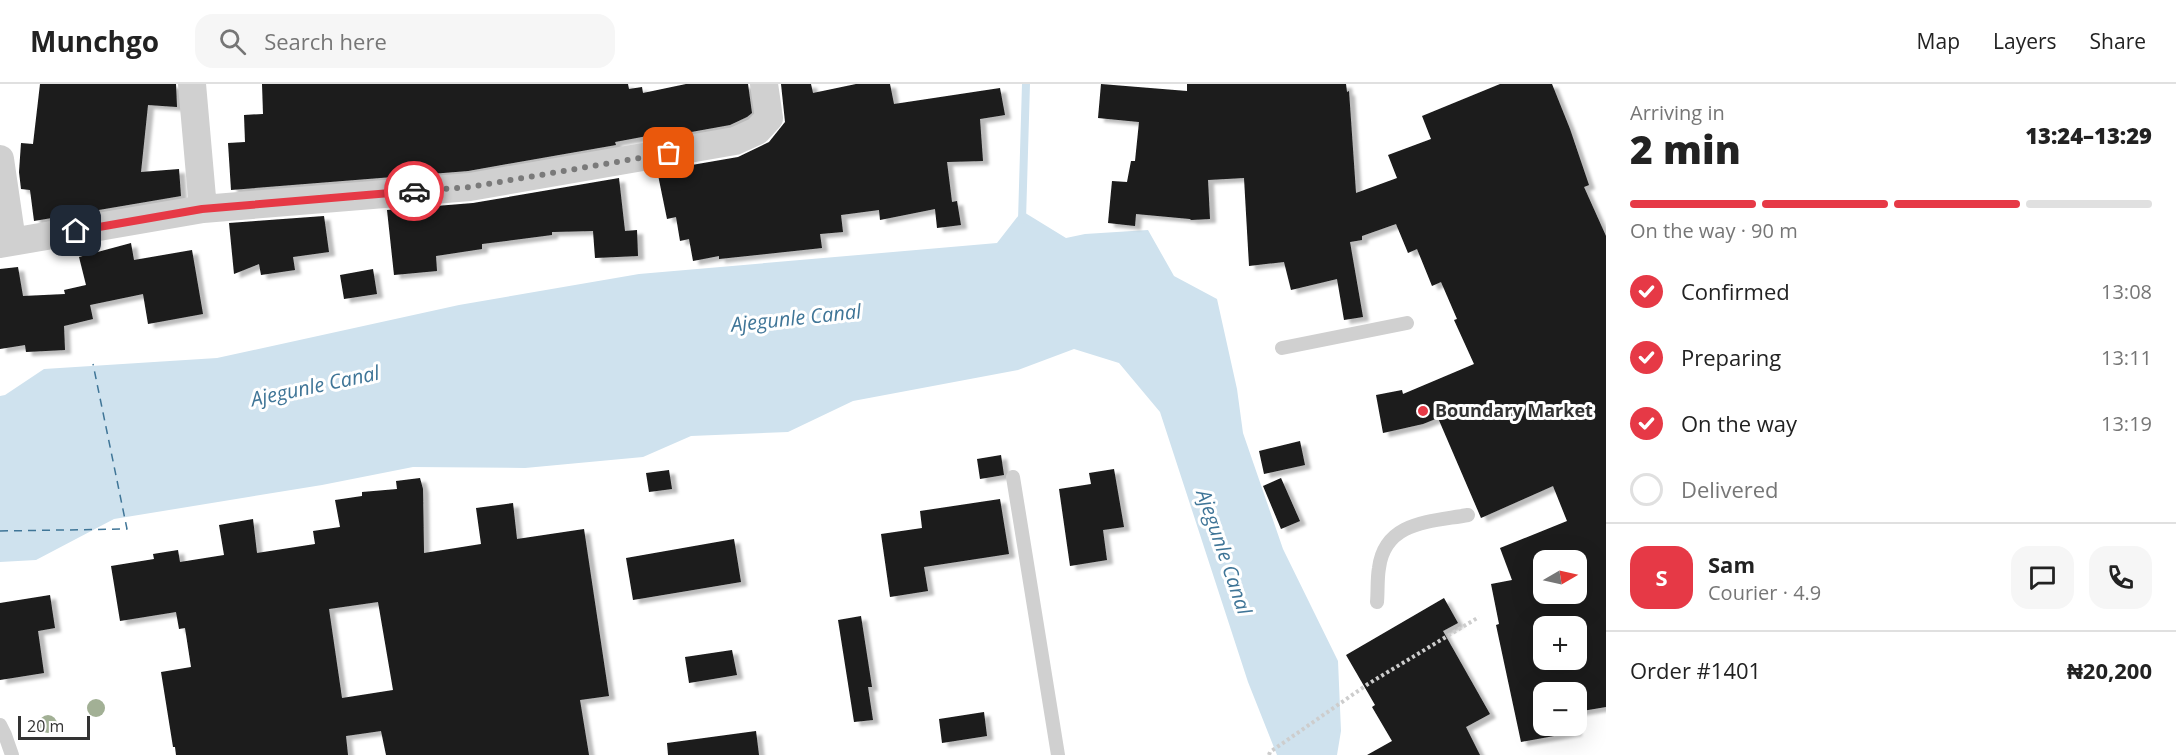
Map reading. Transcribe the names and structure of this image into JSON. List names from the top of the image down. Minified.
{"water":["Ajegunle Canal"],"places":["Boundary Market"],"scale_bar":"20 m","north":"right","page":{"header":"Munchgo","search":"Search here","nav":["Map","Layers","Share"],"heading":["2 min","Arriving in","13:24–13:29"],"panel":["Sam","Courier · 4.9","Order #1401","₦20,200"],"bar":"On the way · 90 m","list":[["Confirmed","13:08"],["Preparing","13:11"],["On the way","13:19"],"Delivered"],"round":"S","map_buttons":["+","−"],"scale":"20 m"}}
